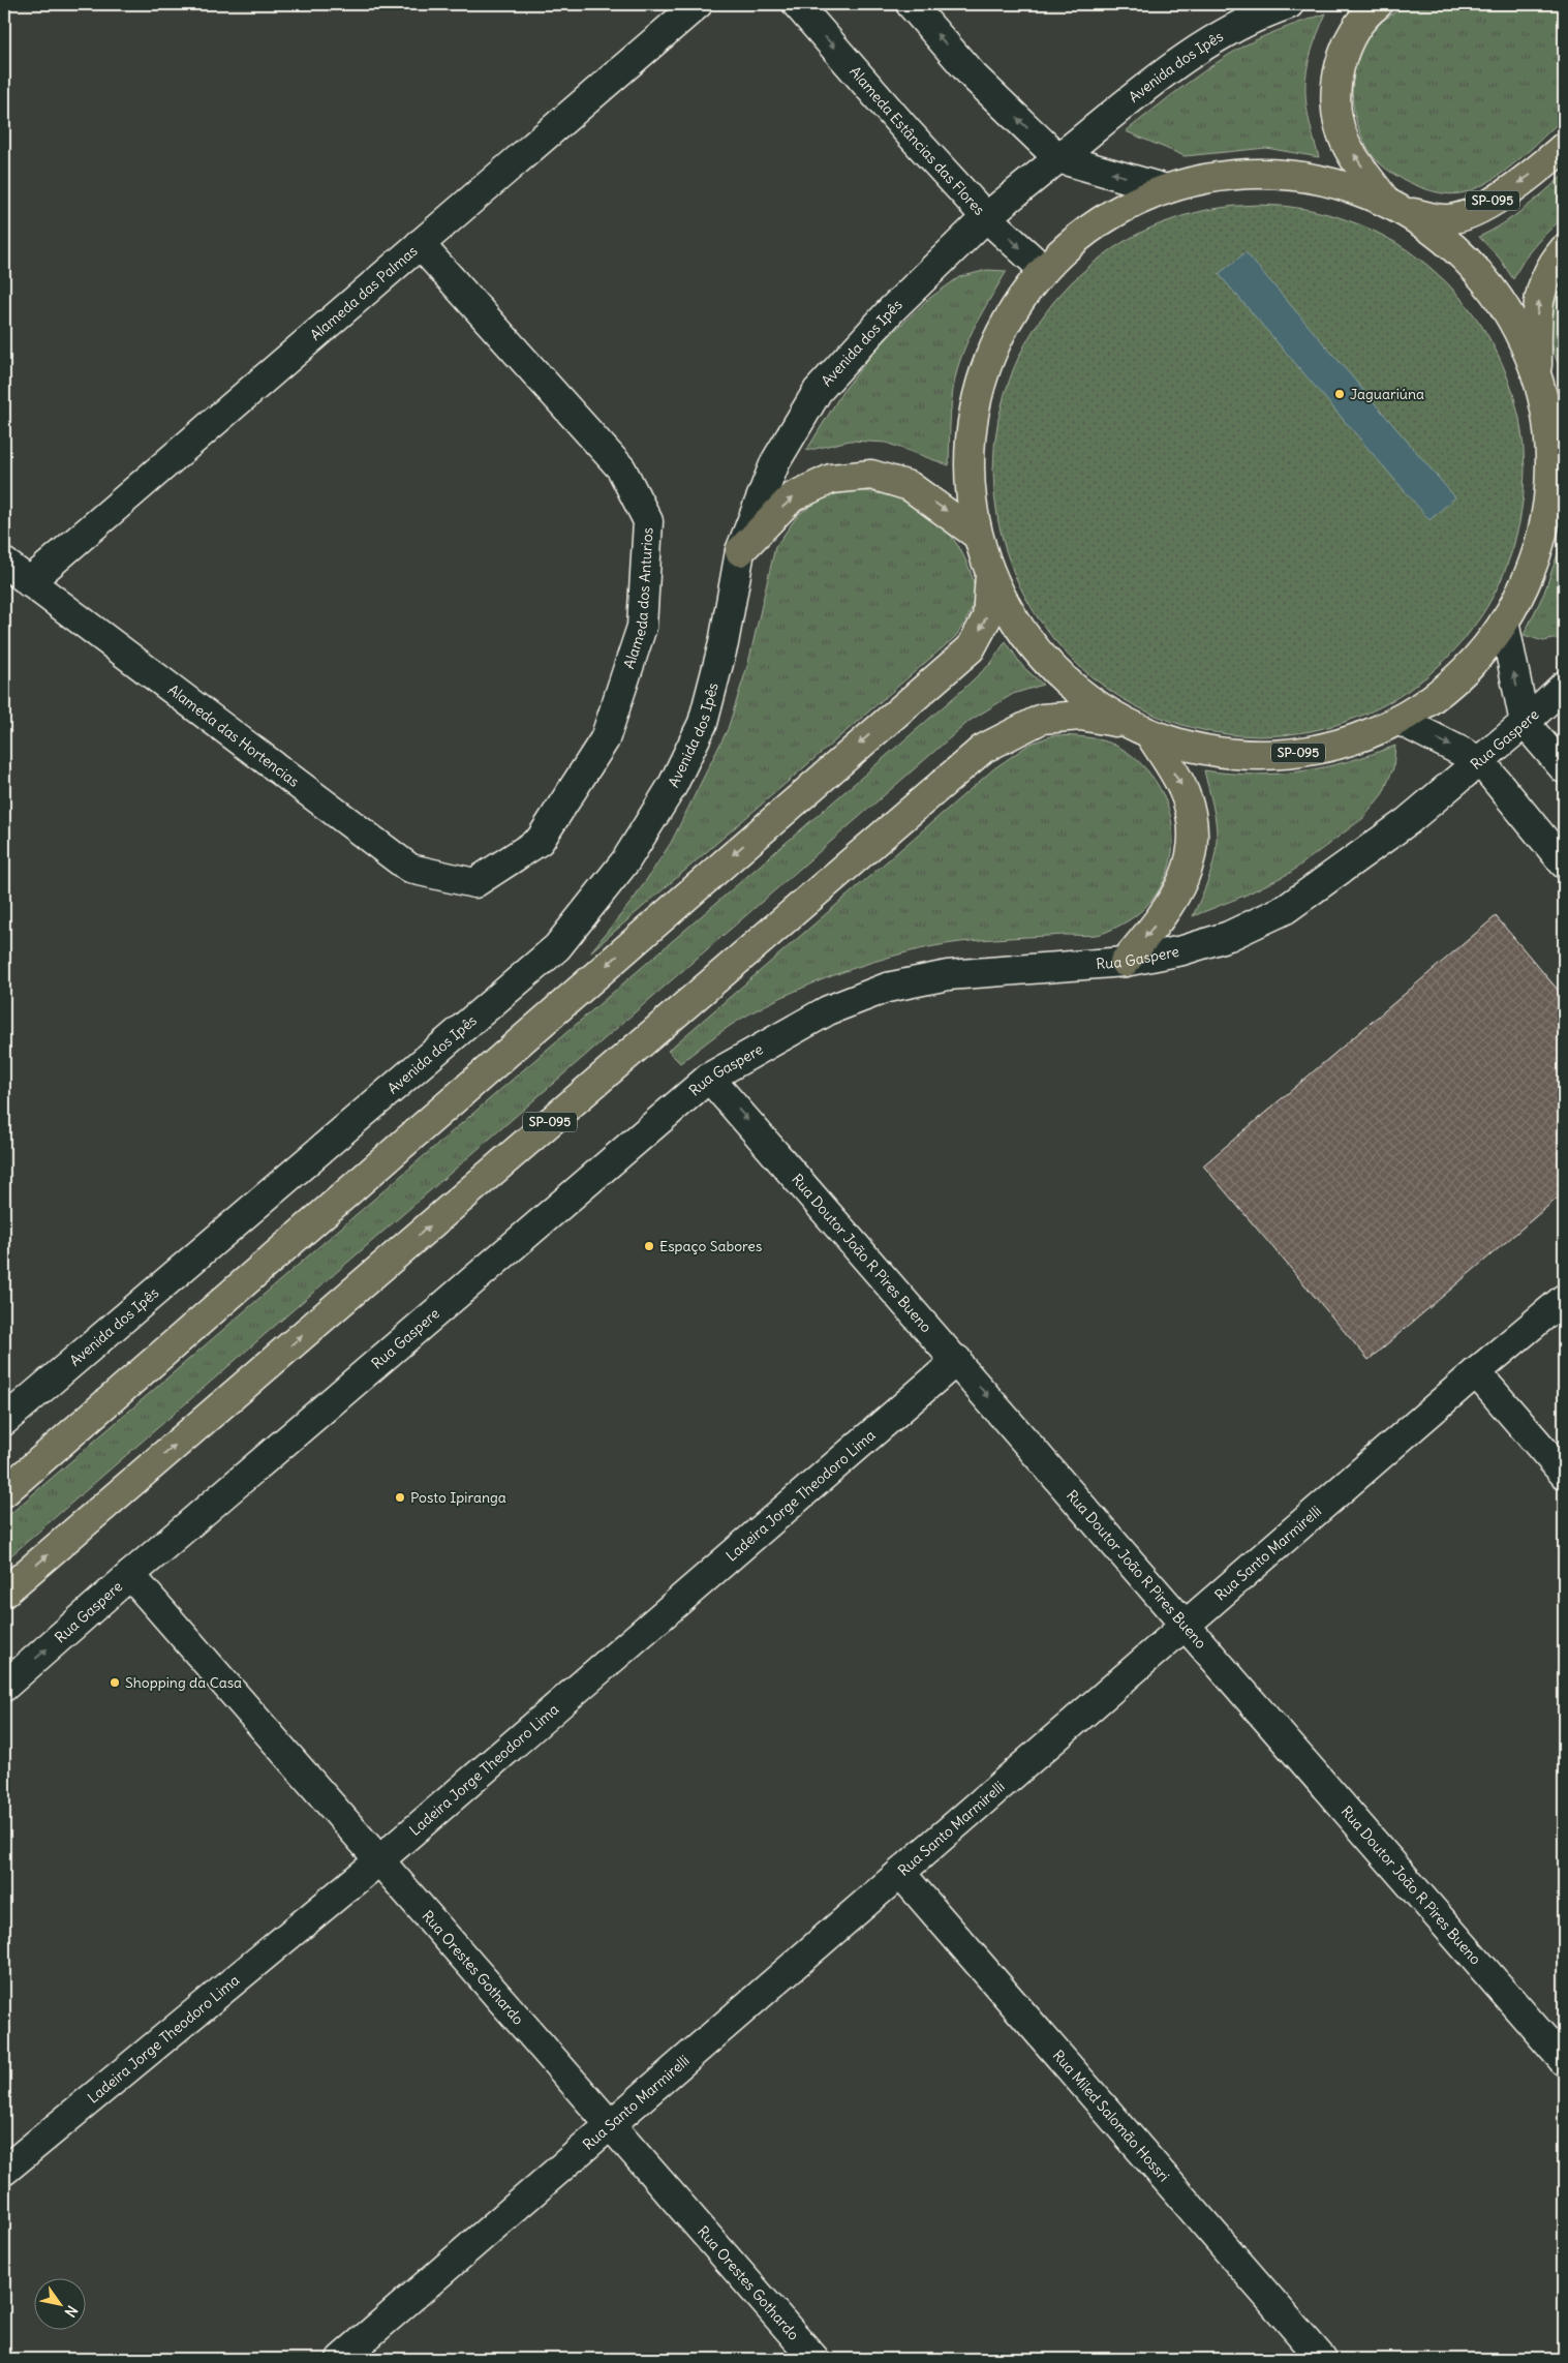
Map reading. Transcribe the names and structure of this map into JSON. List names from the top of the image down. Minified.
{"streets":{"main road":["SP-095"],"street":["Avenida dos Ipês","Alameda Estâncias das Flores","Alameda das Palmas","Alameda dos Anturios","Alameda das Hortencias","Rua Gaspere","Rua Doutor João R Pires Bueno","Ladeira Jorge Theodoro Lima","Rua Santo Marmirelli","Rua Orestes Gothardo","Rua Miled Salomão Hossri"]},"crossings":[["Avenida dos Ipês","Alameda Estâncias das Flores"],["Alameda Estâncias das Flores","SP-095"],["Alameda das Palmas","Alameda dos Anturios"],["Alameda das Palmas","Alameda das Hortencias"],["Alameda dos Anturios","Alameda das Hortencias"],["Rua Gaspere","Rua Doutor João R Pires Bueno"],["Rua Gaspere","Rua Orestes Gothardo"],["Rua Doutor João R Pires Bueno","Ladeira Jorge Theodoro Lima"],["Rua Doutor João R Pires Bueno","Rua Santo Marmirelli"],["Ladeira Jorge Theodoro Lima","Rua Orestes Gothardo"],["Rua Santo Marmirelli","Rua Orestes Gothardo"],["Rua Santo Marmirelli","Rua Miled Salomão Hossri"]],"one_way":["Rua Doutor João R Pires Bueno"],"places":["Jaguariúna","Espaço Sabores","Posto Ipiranga","Shopping da Casa"],"north":"bottom right"}
